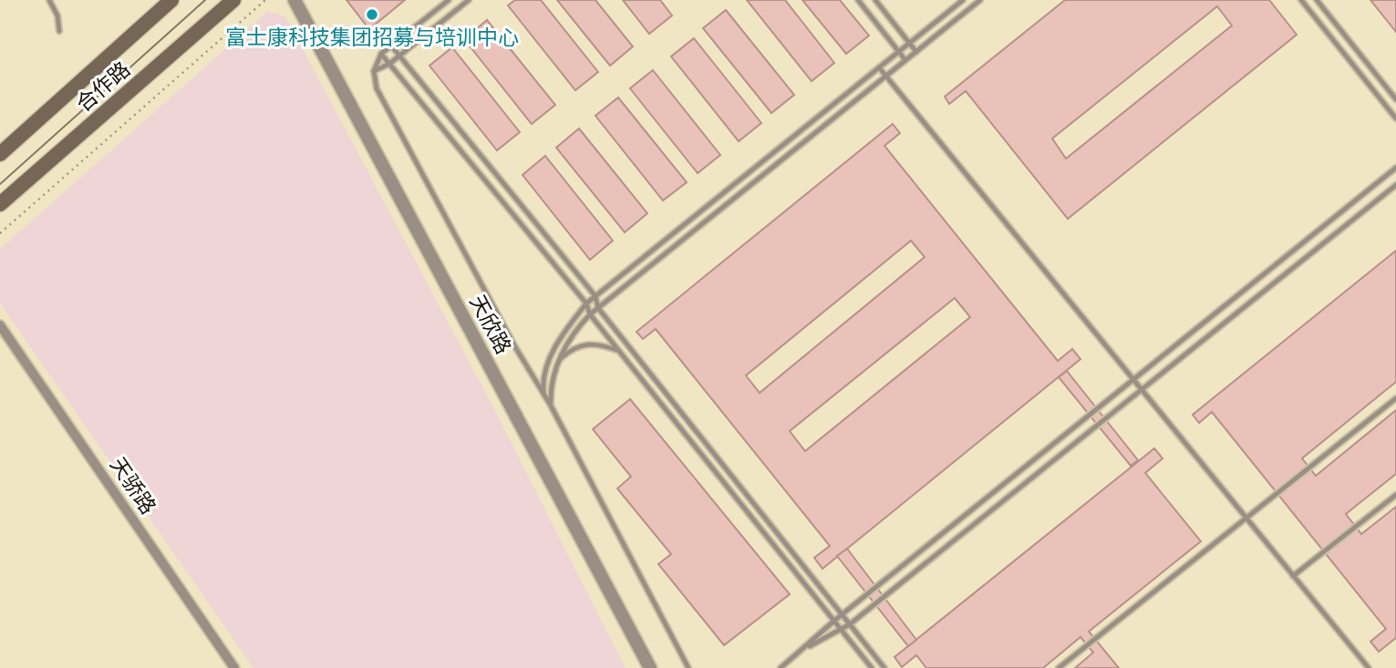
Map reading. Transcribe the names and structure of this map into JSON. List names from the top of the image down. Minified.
{"streets":{"main road":["合作路"],"street":["天欣路","天骄路"]},"places":["富士康科技集团招募与培训中心"]}
